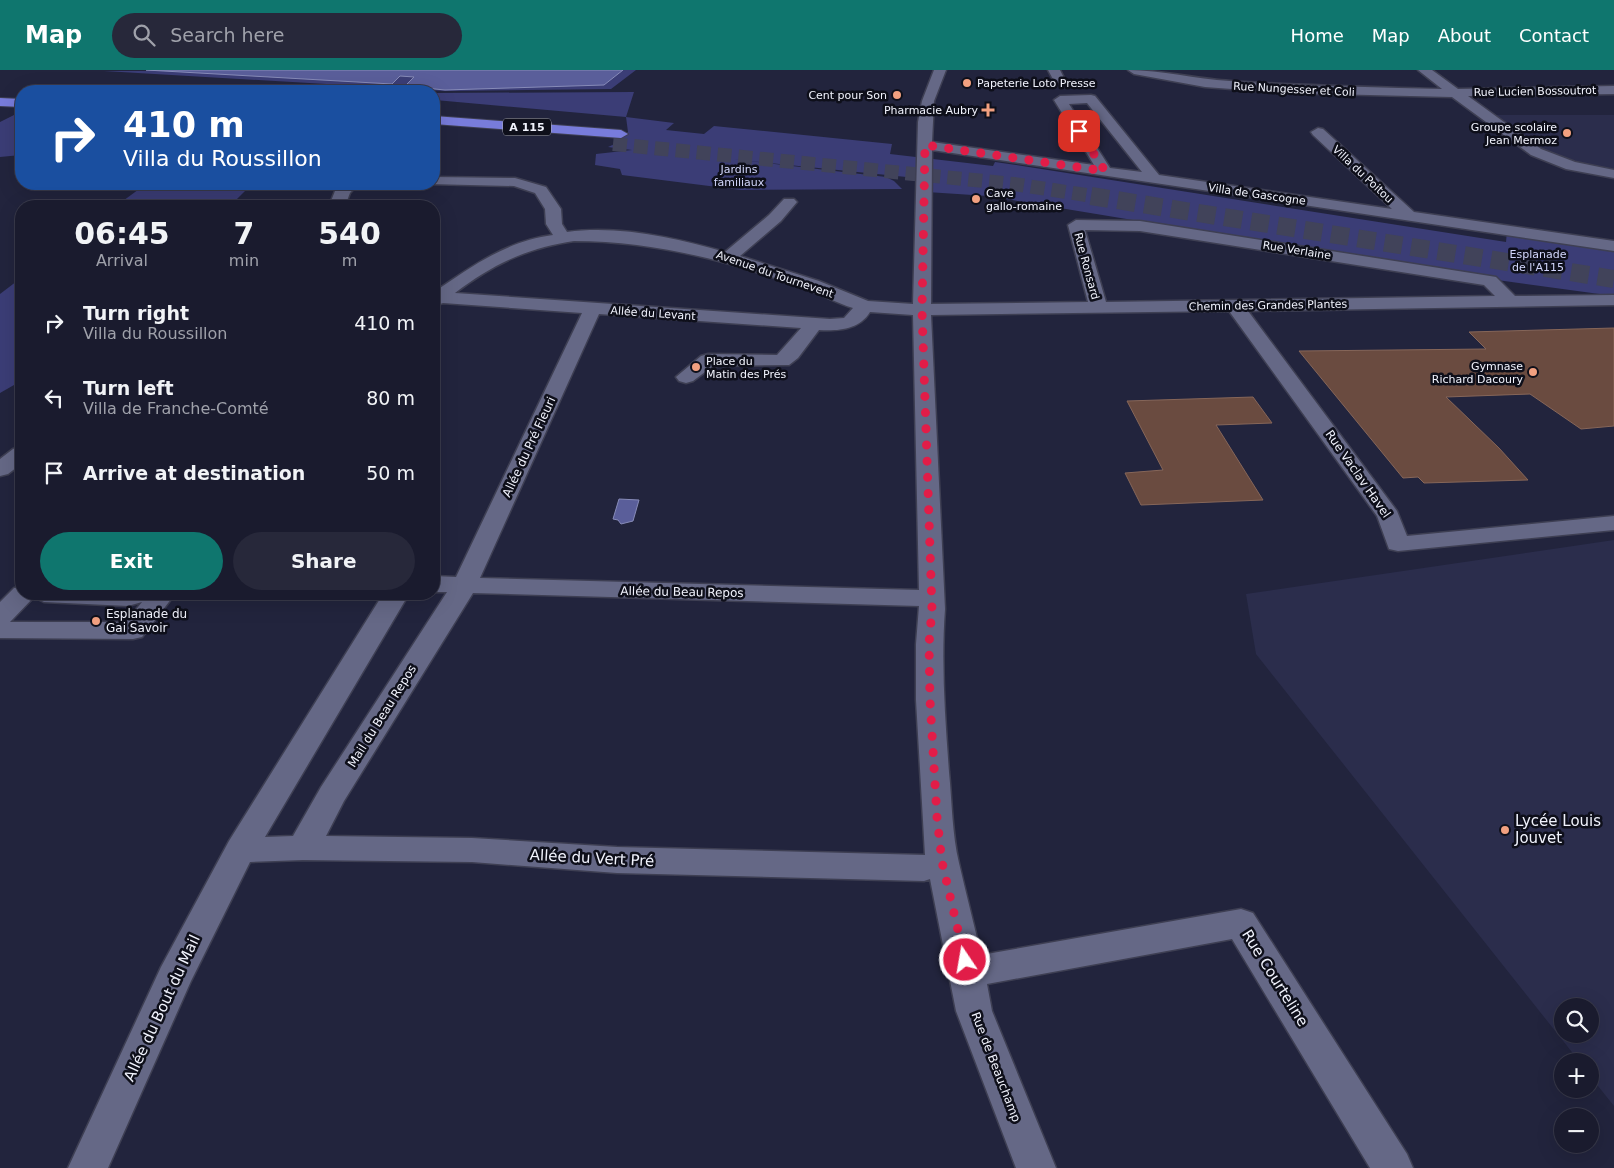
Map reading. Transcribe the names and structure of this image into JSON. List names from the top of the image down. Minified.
{"streets":{"highway":["A 115"],"street":["Rue Nungesser et Coli","Rue Lucien Bossoutrot","Villa du Poitou","Villa de Gascogne","Rue Verlaine","Rue Ronsard","Avenue du Tournevent","Chemin des Grandes Plantes","Allée du Levant","Allée du Pré Fleuri","Rue Vaclav Havel","Allée du Beau Repos","Mail du Beau Repos","Allée du Vert Pré","Rue Courteline","Allée du Bout du Mail","Rue de Beauchamp"]},"crossings":[["Rue Nungesser et Coli","Rue Lucien Bossoutrot"],["Villa du Poitou","Villa de Gascogne"],["Villa de Gascogne","Rue de Beauchamp"],["Rue Verlaine","Rue Ronsard"],["Rue Verlaine","Chemin des Grandes Plantes"],["Rue Ronsard","Chemin des Grandes Plantes"],["Avenue du Tournevent","Chemin des Grandes Plantes"],["Avenue du Tournevent","Allée du Levant"],["Avenue du Tournevent","Rue de Beauchamp"],["Chemin des Grandes Plantes","Rue Vaclav Havel"],["Chemin des Grandes Plantes","Rue de Beauchamp"],["Allée du Levant","Allée du Pré Fleuri"],["Allée du Pré Fleuri","Allée du Beau Repos"],["Allée du Pré Fleuri","Mail du Beau Repos"],["Allée du Beau Repos","Mail du Beau Repos"],["Allée du Beau Repos","Rue de Beauchamp"],["Mail du Beau Repos","Allée du Vert Pré"],["Allée du Vert Pré","Allée du Bout du Mail"],["Allée du Vert Pré","Rue de Beauchamp"],["Rue Courteline","Rue de Beauchamp"]],"parks":["Jardins familiaux","Esplanade de l'A115"],"places":{"other":["Papeterie Loto Presse","Cent pour Son","Groupe scolaire Jean Mermoz","Cave gallo-romaine","Place du Matin des Prés","Gymnase Richard Dacoury","Esplanade du Gai Savoir","Lycée Louis Jouvet"],"health":["Pharmacie Aubry"]},"page":{"header":"Map","search":"Search here","nav":["Home","Map","About","Contact"],"turn":["410 m","Villa du Roussillon"],"eta":["06:45","Arrival","7","min","540","m"],"list":[{"name":"Turn right","note":"Villa du Roussillon","value":"410 m"},{"name":"Turn left","note":"Villa de Franche-Comté","value":"80 m"},{"name":"Arrive at destination","value":"50 m"}],"buttons":["Exit","Share"],"map_buttons":["+","−"]}}
